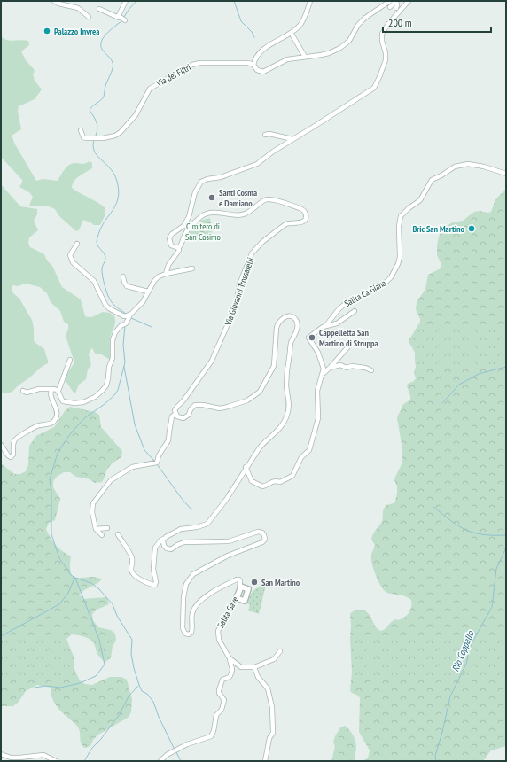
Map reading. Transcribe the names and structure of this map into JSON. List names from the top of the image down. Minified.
{"streets":{"street":["Via dei Filtri","Via Giovanni Trossarelli","Salita Ca Giana","Salita Gave"]},"water":["Rio Coppallo"],"parks":["Cimitero di San Cosimo"],"places":["Palazzo Invrea","Santi Cosma e Damiano","Bric San Martino","Cappelletta San Martino di Struppa","San Martino"],"scale_bar":"200 m"}
